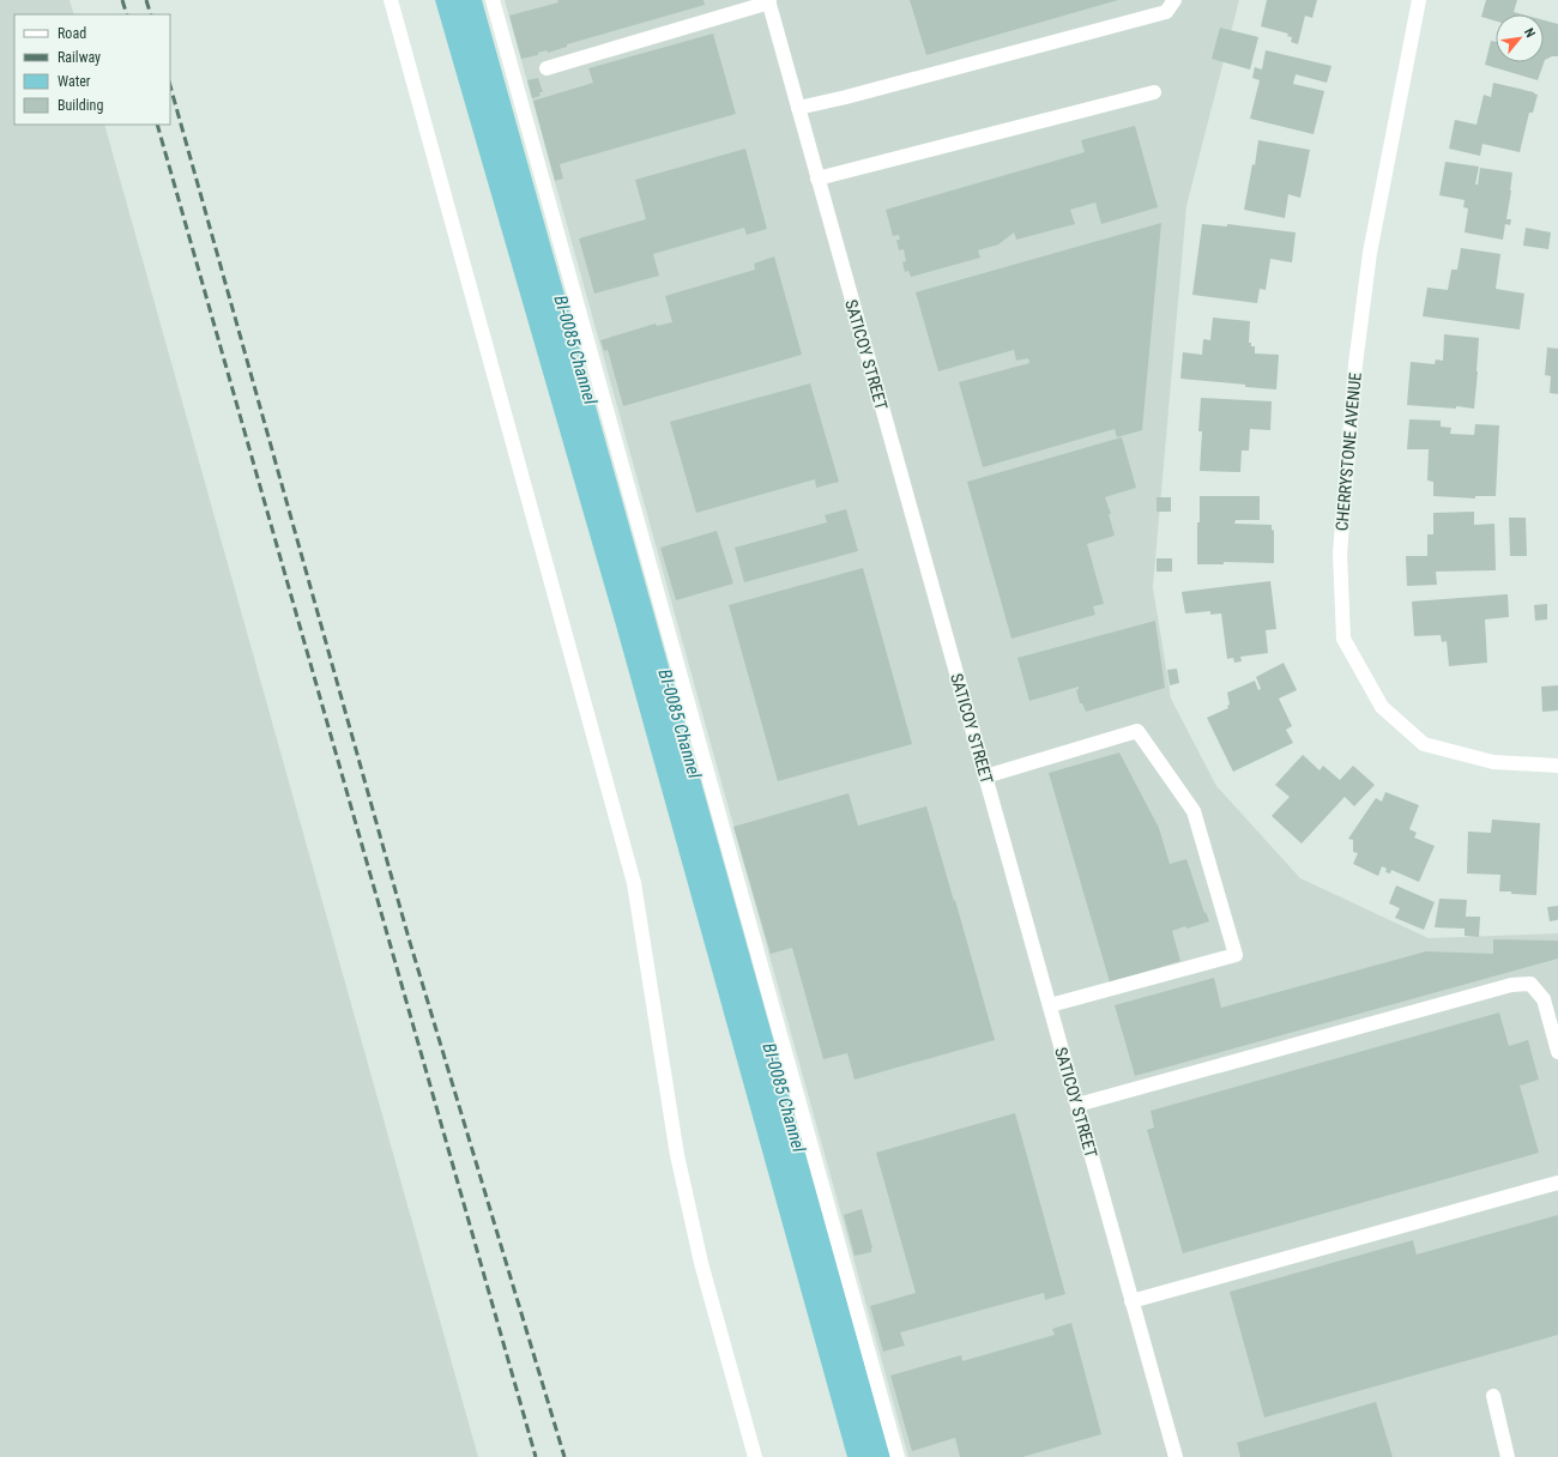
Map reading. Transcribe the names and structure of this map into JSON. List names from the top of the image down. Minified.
{"streets":{"street":["SATICOY STREET","CHERRYSTONE AVENUE"]},"water":["BI-0085 Channel"],"legend":["Road","Railway","Water","Building"],"north":"top right"}
